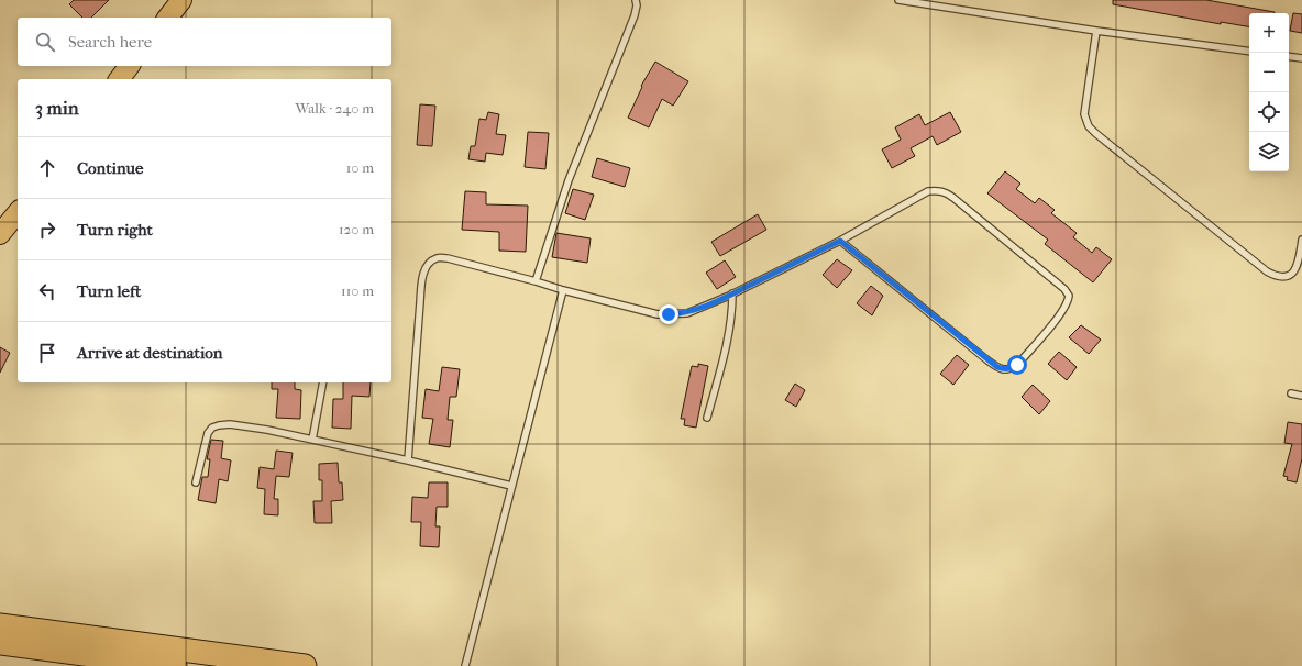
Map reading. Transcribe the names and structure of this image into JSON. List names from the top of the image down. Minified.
{"page":{"map_buttons":["+","−"],"search":"Search here","heading":["3 min","Walk · 240 m"],"list":[["Continue","10 m"],["Turn right","120 m"],["Turn left","110 m"],"Arrive at destination"]}}
